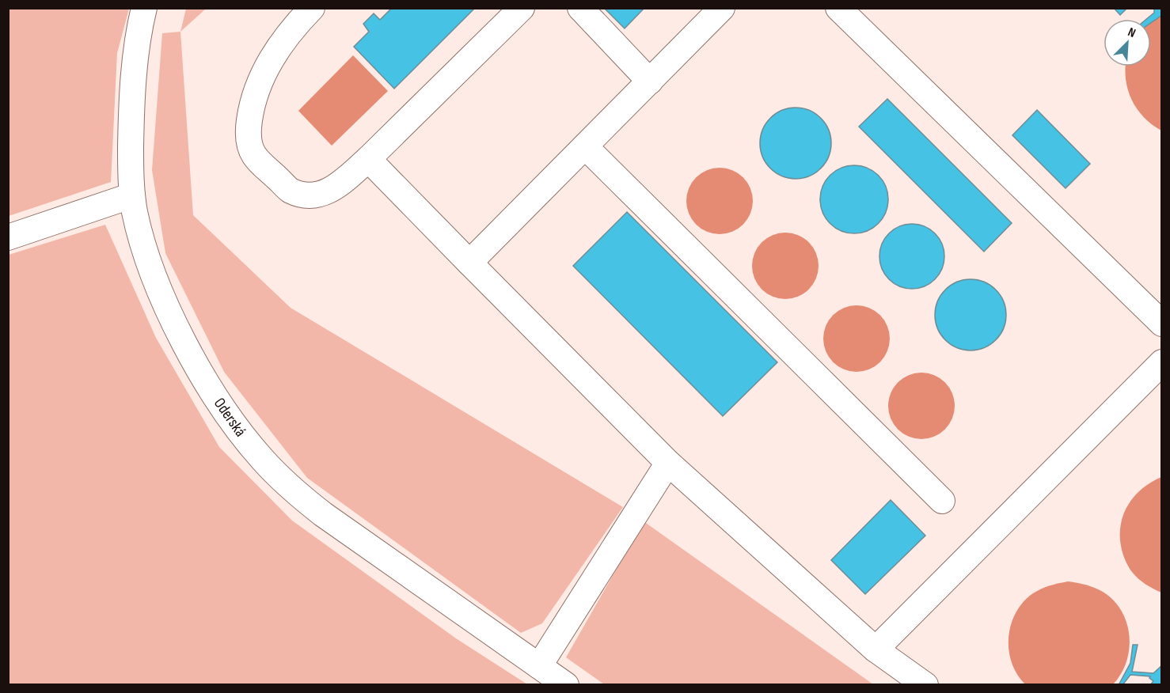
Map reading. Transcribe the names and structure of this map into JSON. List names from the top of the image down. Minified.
{"streets":{"street":["Oderská"]},"north":"top right"}
